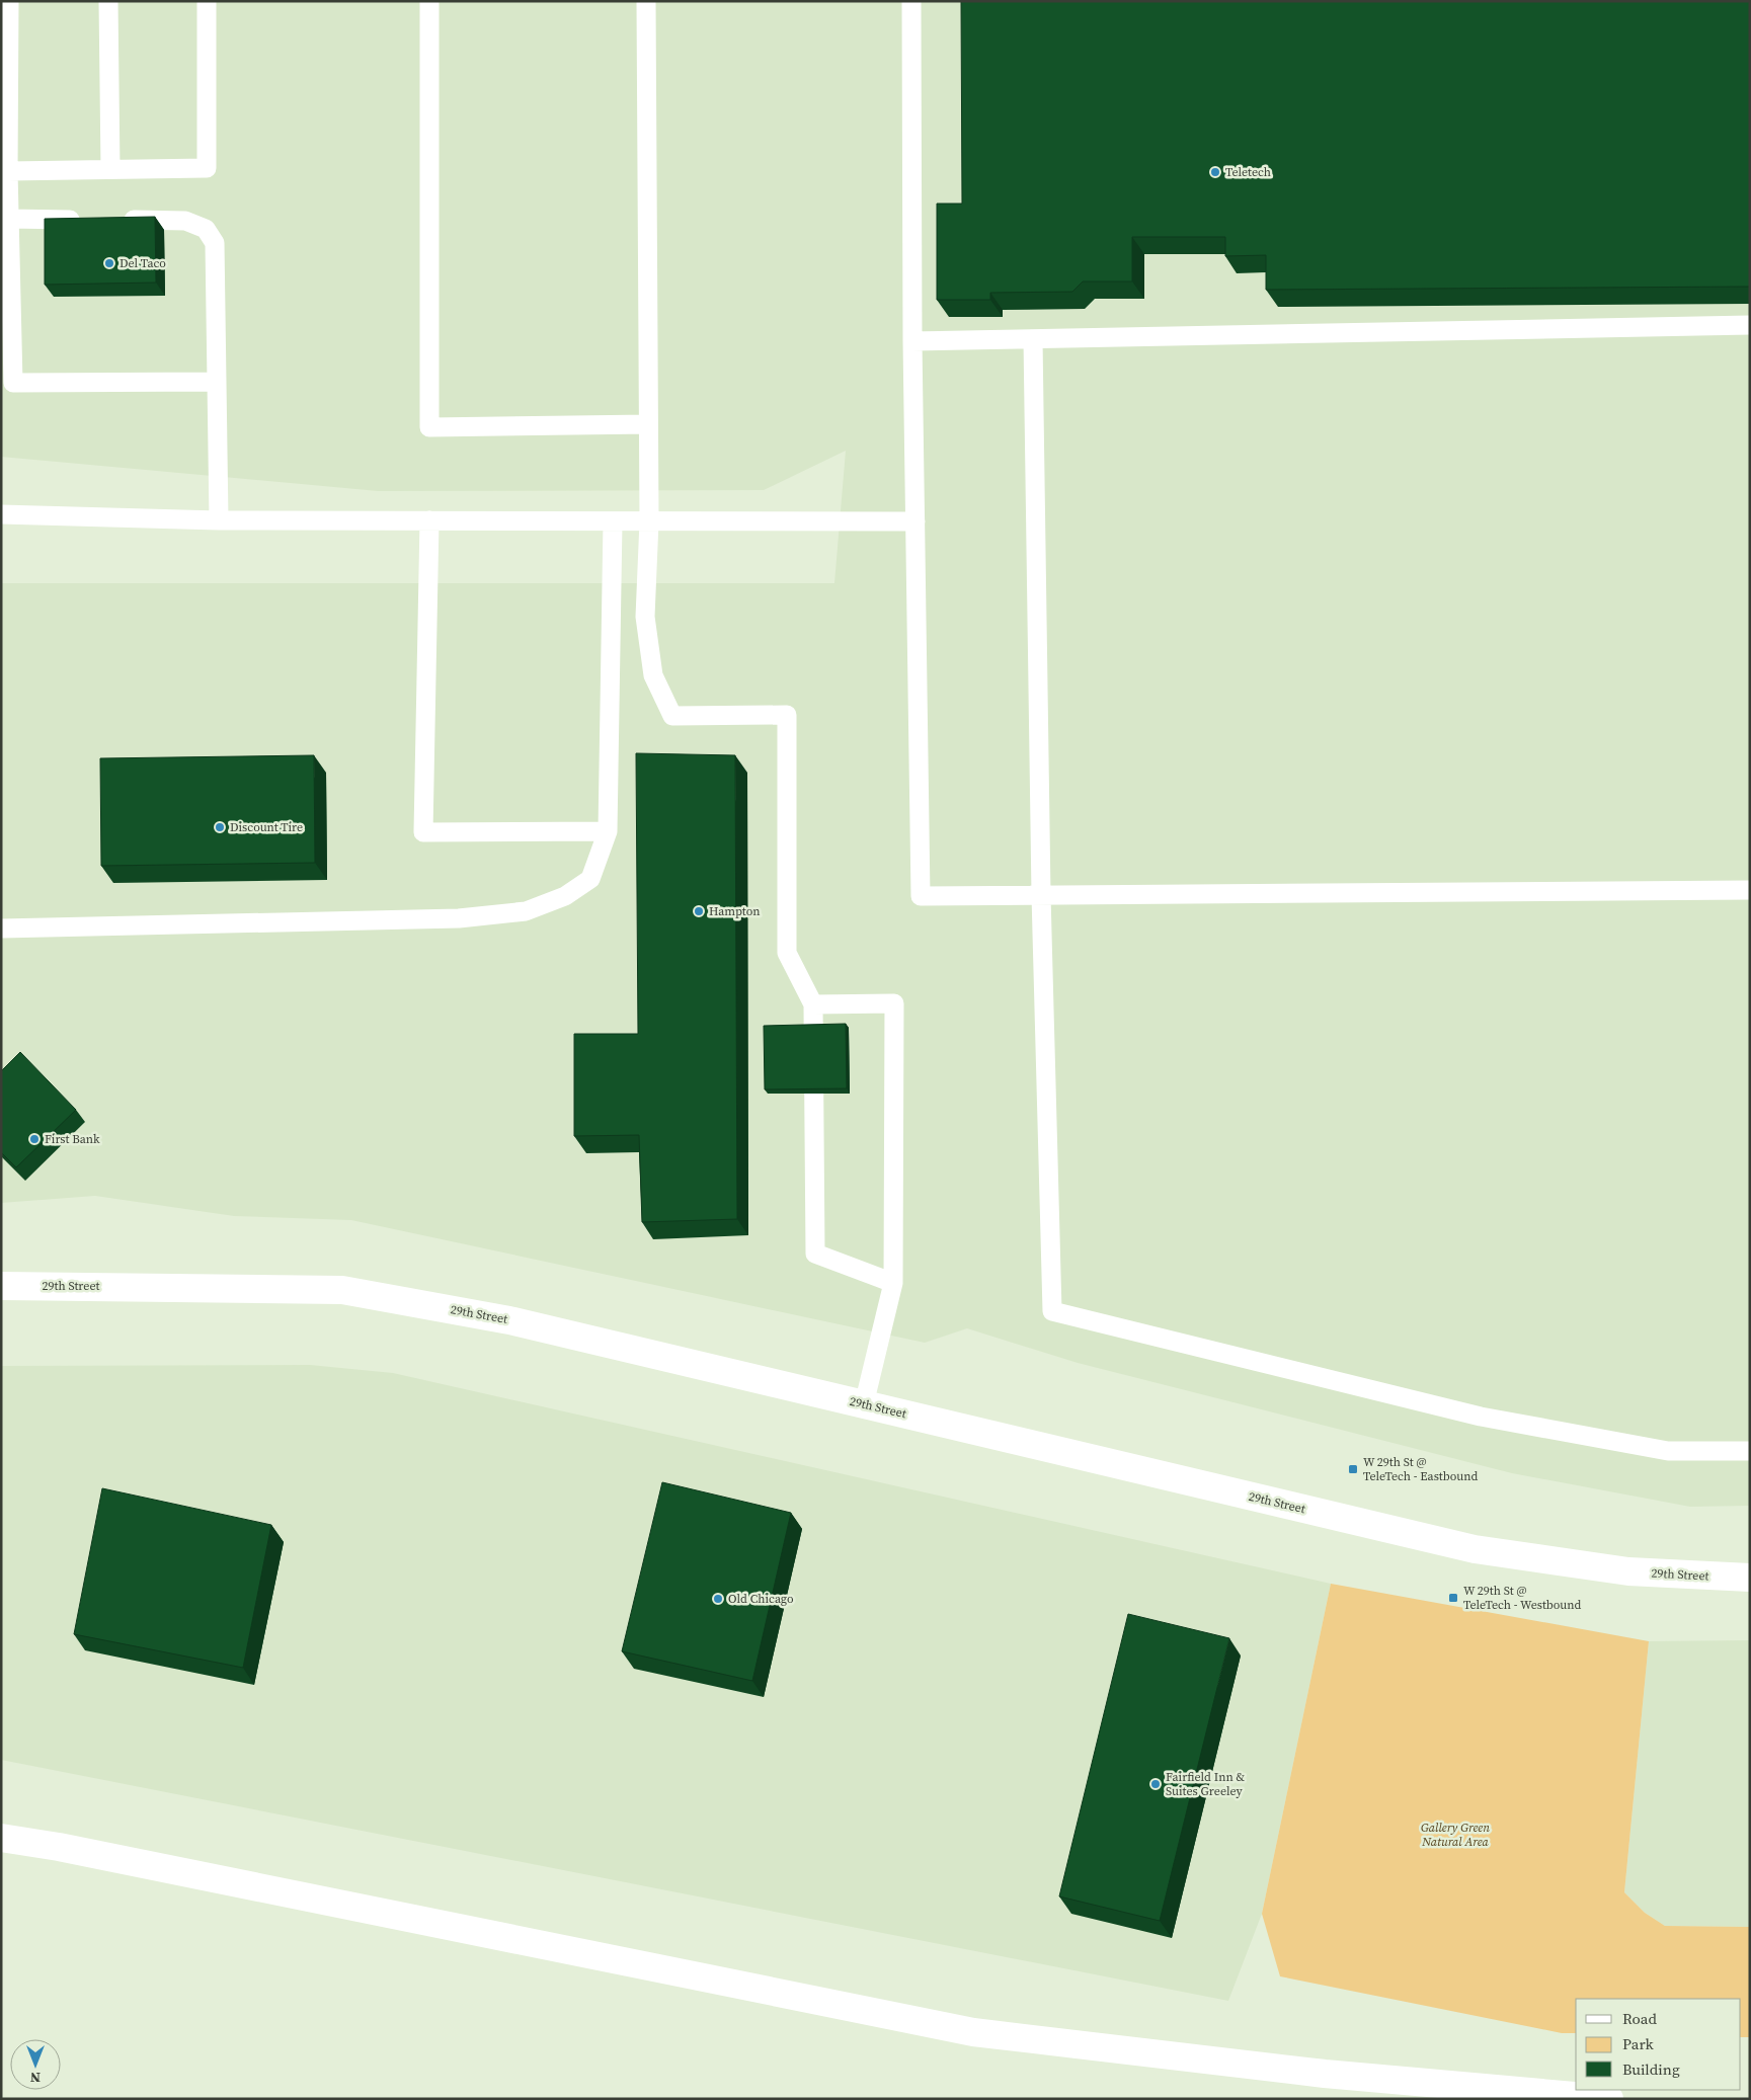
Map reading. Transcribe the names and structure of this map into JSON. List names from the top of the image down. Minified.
{"streets":{"main road":["29th Street"]},"parks":["Gallery Green Natural Area"],"places":{"other":["Teletech","Del Taco","Discount Tire","Hampton","First Bank","Old Chicago","Fairfield Inn & Suites Greeley"],"transit":["W 29th St @ TeleTech - Eastbound","W 29th St @ TeleTech - Westbound"]},"legend":["Road","Park","Building"],"north":"bottom"}
